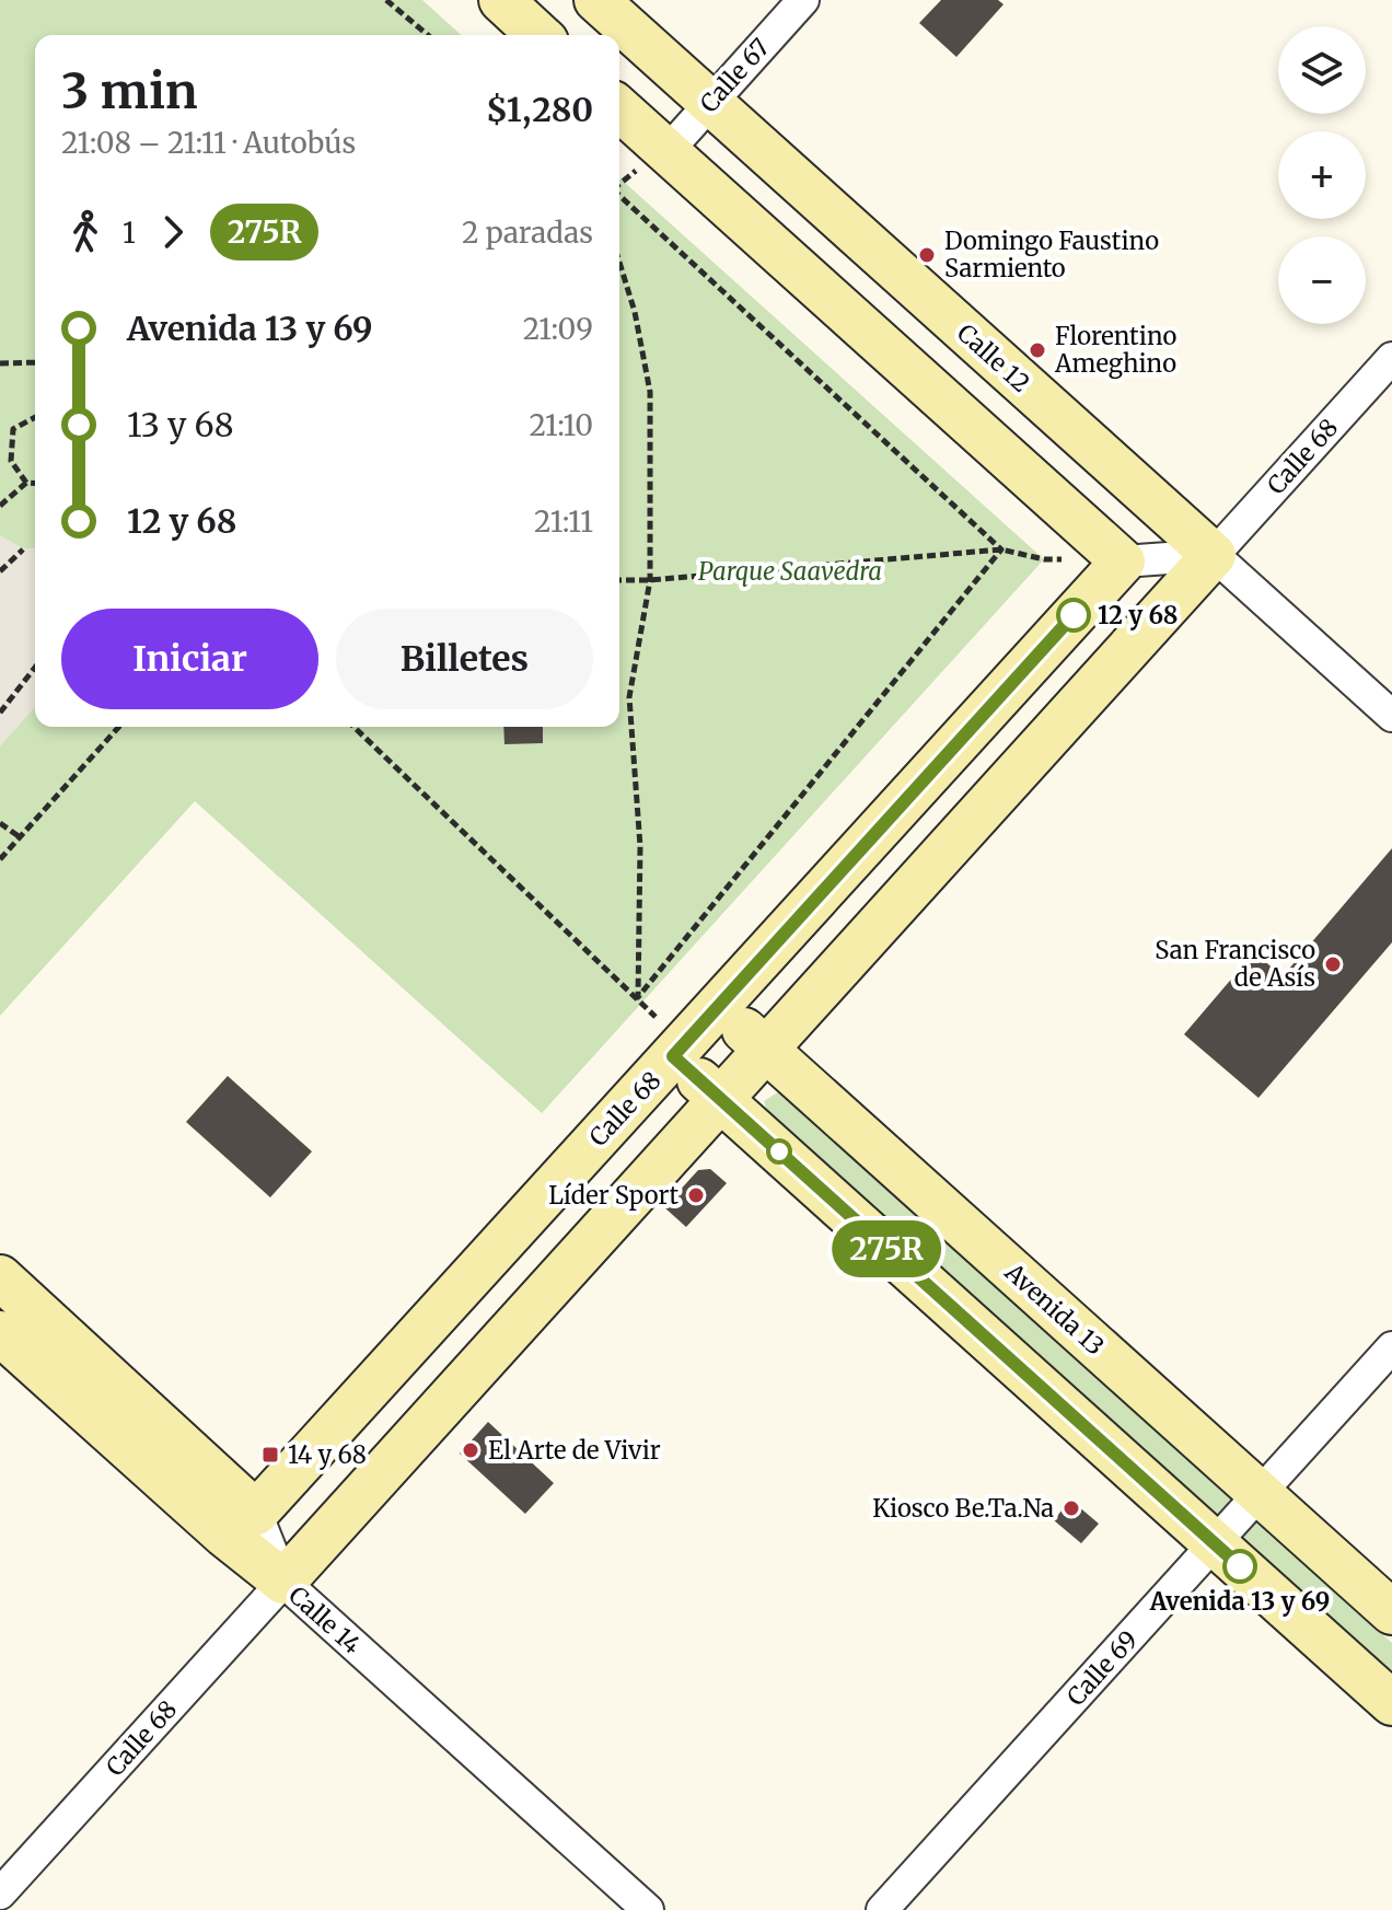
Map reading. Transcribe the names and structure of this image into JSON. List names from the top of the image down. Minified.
{"streets":{"main road":["Calle 12","Calle 68","Avenida 13","Calle 14"],"street":["Calle 67","Calle 69"]},"crossings":[["Calle 67","Calle 12"],["Calle 12","Calle 68"],["Calle 68","Avenida 13"],["Calle 68","Calle 14"],["Avenida 13","Calle 69"]],"parks":["Parque Saavedra"],"places":{"other":["Domingo Faustino Sarmiento","Florentino Ameghino","12 y 68","San Francisco de Asís","Líder Sport","El Arte de Vivir","Kiosco Be.Ta.Na","Avenida 13 y 69"],"transit":["14 y 68"]},"lines":["bus line 275R"],"page":{"on_map":"275R","map_buttons":["+","−"],"heading":["3 min","21:08 – 21:11 · Autobús","$1,280"],"legs":["1","275R","2 paradas"],"list":[{"name":"Avenida 13 y 69","value":"21:09"},{"name":"13 y 68","value":"21:10"},{"name":"12 y 68","value":"21:11"}],"buttons":["Iniciar","Billetes"]}}
